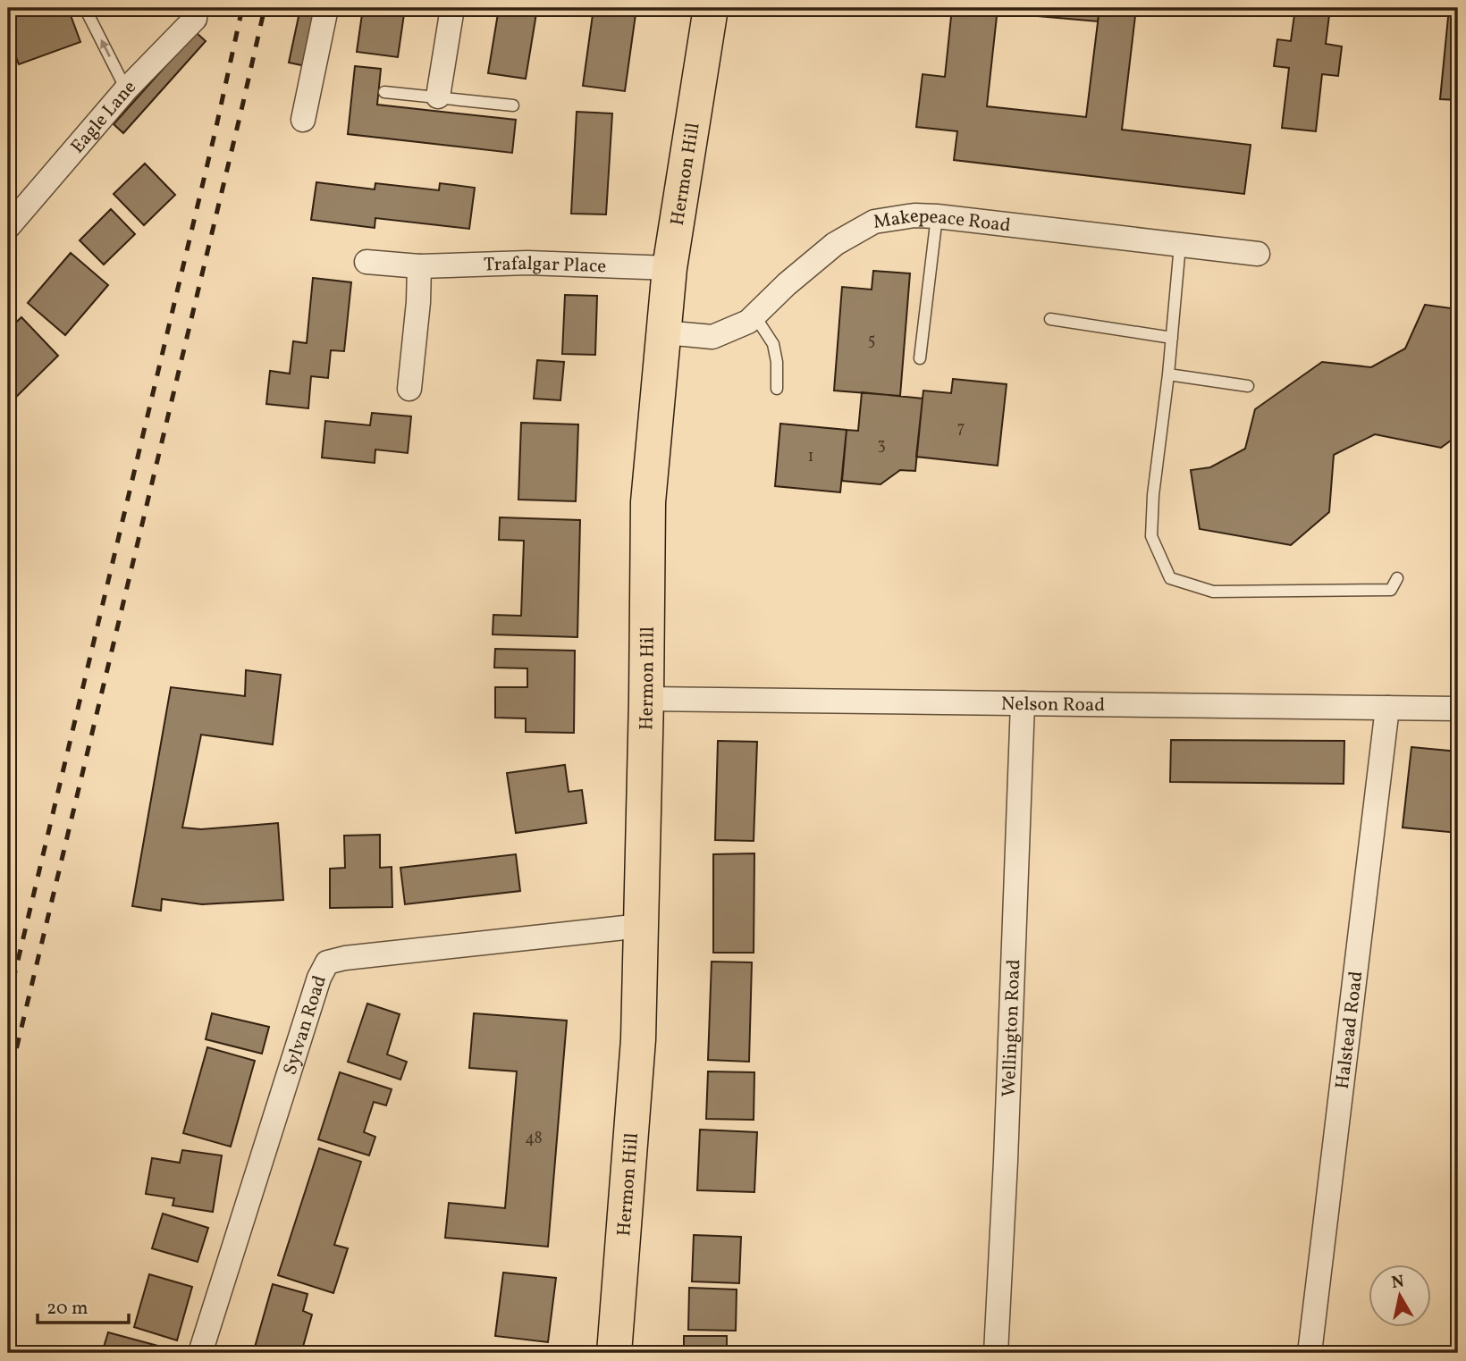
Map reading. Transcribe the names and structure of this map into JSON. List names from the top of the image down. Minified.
{"streets":{"main road":["Hermon Hill"],"street":["Eagle Lane","Makepeace Road","Trafalgar Place","Nelson Road","Sylvan Road","Wellington Road","Halstead Road"]},"crossings":[["Hermon Hill","Makepeace Road"],["Hermon Hill","Trafalgar Place"],["Hermon Hill","Nelson Road"],["Hermon Hill","Sylvan Road"],["Nelson Road","Wellington Road"],["Nelson Road","Halstead Road"]],"house_numbers":["5","7","3","1","48"],"scale_bar":"20 m","north":"top"}
